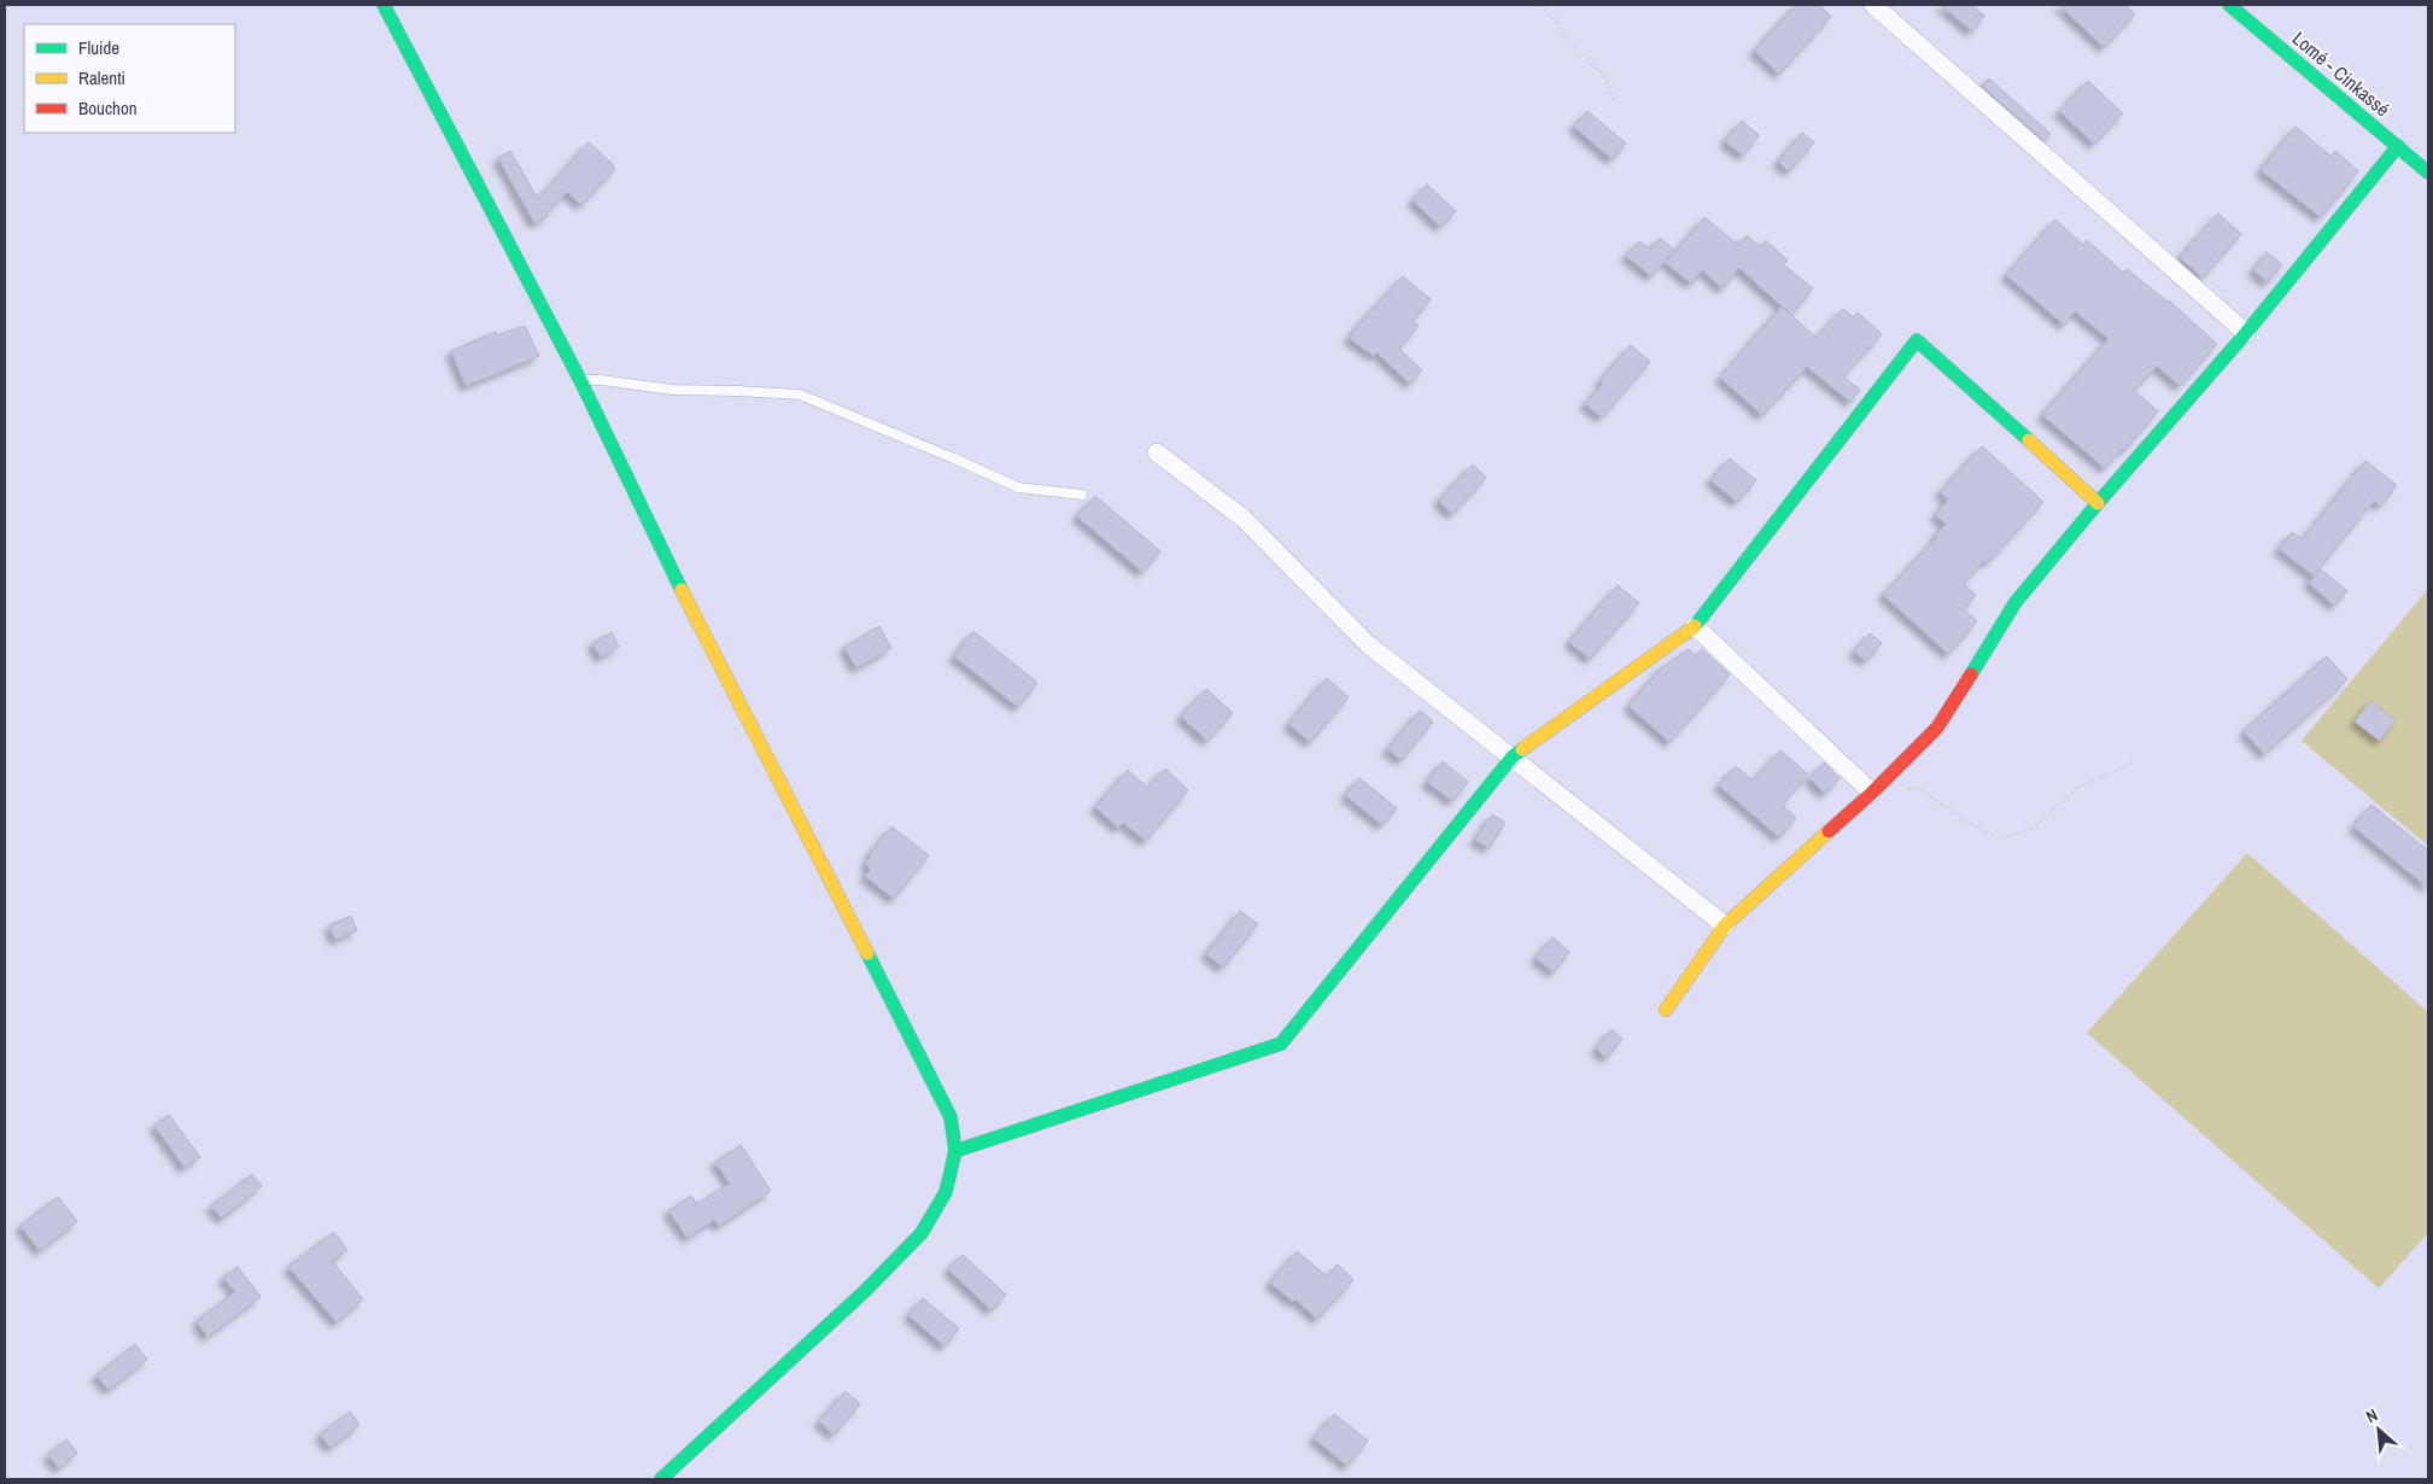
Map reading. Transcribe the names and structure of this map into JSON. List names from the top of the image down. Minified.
{"streets":{"main road":["Lomé - Cinkassé"]},"legend":["Fluide","Ralenti","Bouchon"],"north":"top left"}
